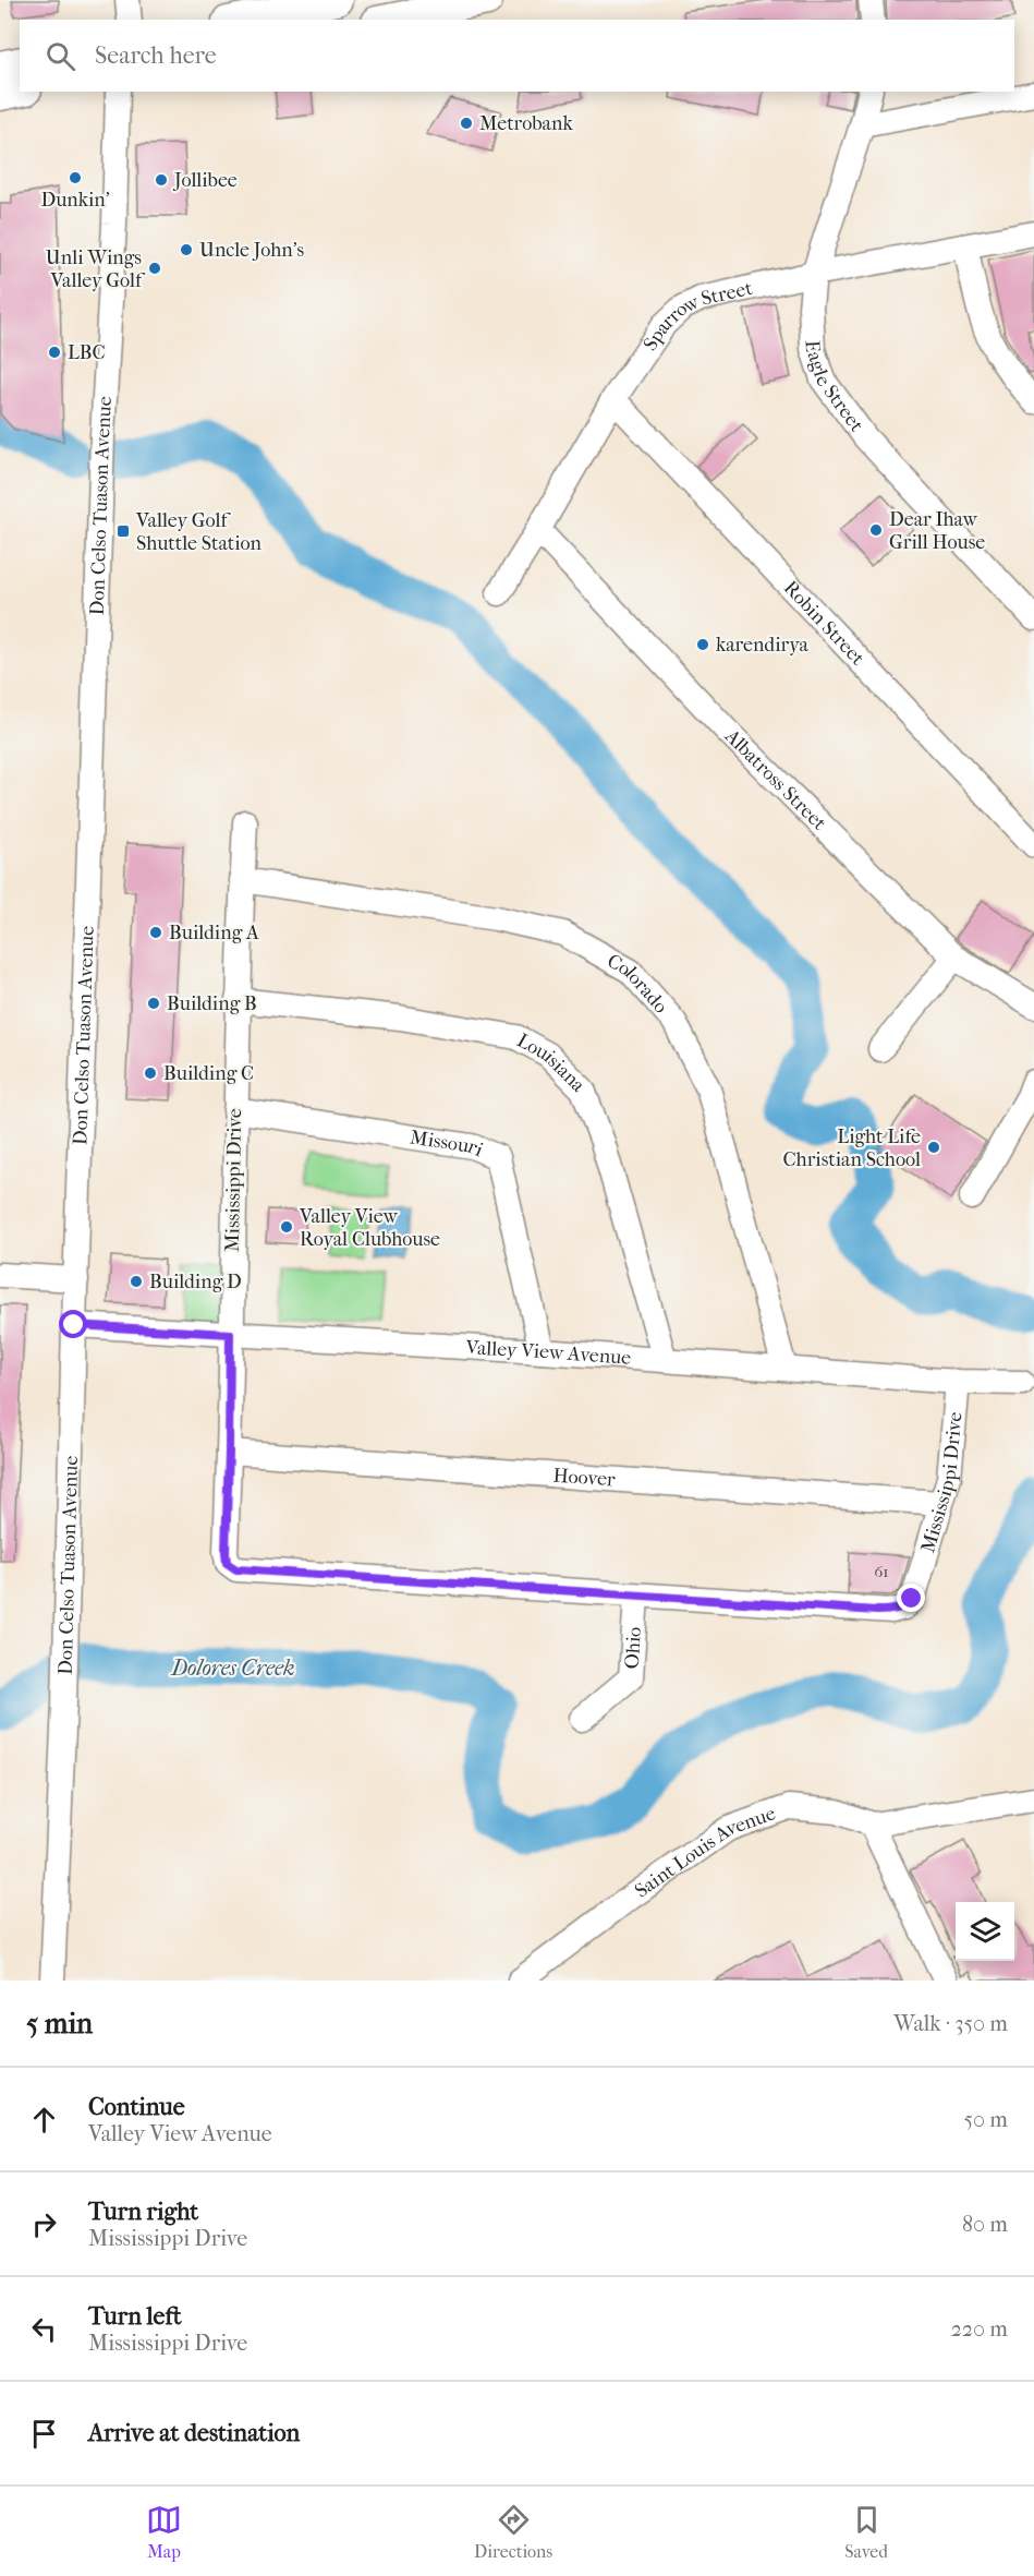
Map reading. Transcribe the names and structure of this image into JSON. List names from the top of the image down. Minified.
{"streets":{"street":["Sparrow Street","Eagle Street","Don Celso Tuason Avenue","Robin Street","Albatross Street","Colorado","Louisiana","Missouri","Mississippi Drive","Valley View Avenue","Hoover","Ohio","Saint Louis Avenue"]},"crossings":[["Sparrow Street","Eagle Street"],["Sparrow Street","Robin Street"],["Sparrow Street","Albatross Street"],["Don Celso Tuason Avenue","Valley View Avenue"],["Colorado","Mississippi Drive"],["Colorado","Valley View Avenue"],["Louisiana","Mississippi Drive"],["Louisiana","Valley View Avenue"],["Missouri","Mississippi Drive"],["Missouri","Valley View Avenue"],["Mississippi Drive","Valley View Avenue"],["Mississippi Drive","Hoover"],["Mississippi Drive","Ohio"]],"water":["Dolores Creek"],"places":{"other":["Metrobank","Dunkin'","Jollibee","Uncle John's","Unli Wings Valley Golf","LBC","Dear Ihaw Grill House","karendirya","Building A","Building B","Building C","Light Life Christian School","Valley View Royal Clubhouse","Building D"],"transit":["Valley Golf Shuttle Station"]},"house_numbers":["61"],"page":{"search":"Search here","heading":["5 min","Walk · 350 m"],"list":[["Continue","Valley View Avenue","50 m"],["Turn right","Mississippi Drive","80 m"],["Turn left","Mississippi Drive","220 m"],"Arrive at destination"],"nav":["Map","Directions","Saved"]}}
